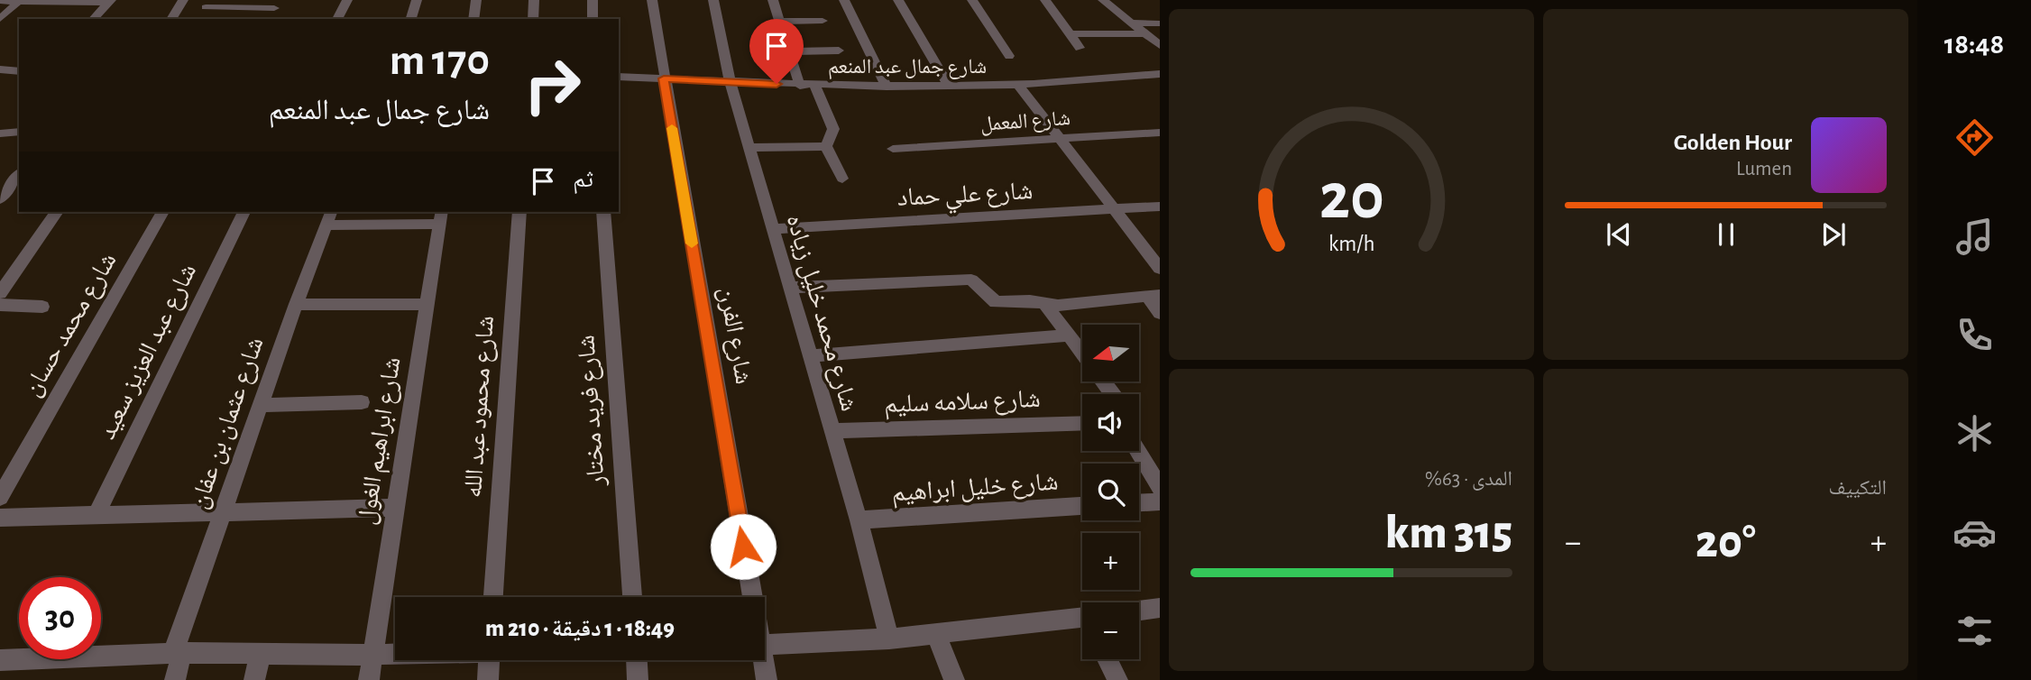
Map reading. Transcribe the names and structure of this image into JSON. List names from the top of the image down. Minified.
{"streets":{"street":["شارع جمال عبد المنعم","شارع المعمل","شارع علي حماد","شارع محمد خليل زياده","شارع محمد حسان","شارع الفرن","شارع عبد العزيز سعيد","شارع سلامه سليم","شارع محمود عبد الله","شارع فريد مختار","شارع عثمان بن عفان","شارع ابراهيم الغول","شارع خليل ابراهيم"]},"crossings":[["شارع جمال عبد المنعم","شارع محمد خليل زياده"],["شارع جمال عبد المنعم","شارع الفرن"],["شارع علي حماد","شارع محمد خليل زياده"],["شارع محمد خليل زياده","شارع سلامه سليم"],["شارع محمد خليل زياده","شارع خليل ابراهيم"]],"north":"left","page":{"tabs":"18:48","turn":["170 m","شارع جمال عبد المنعم"],"song":["Golden Hour","Lumen"],"then":"ثم","map_buttons":["+","−"],"tile":["التكييف",["المدى · 63%","315 km"]],"heat":["−","20°","+"],"limit":"30","trip":"18:49 · 1 دقيقة · 210 m","gauge":["20","km/h"]}}
